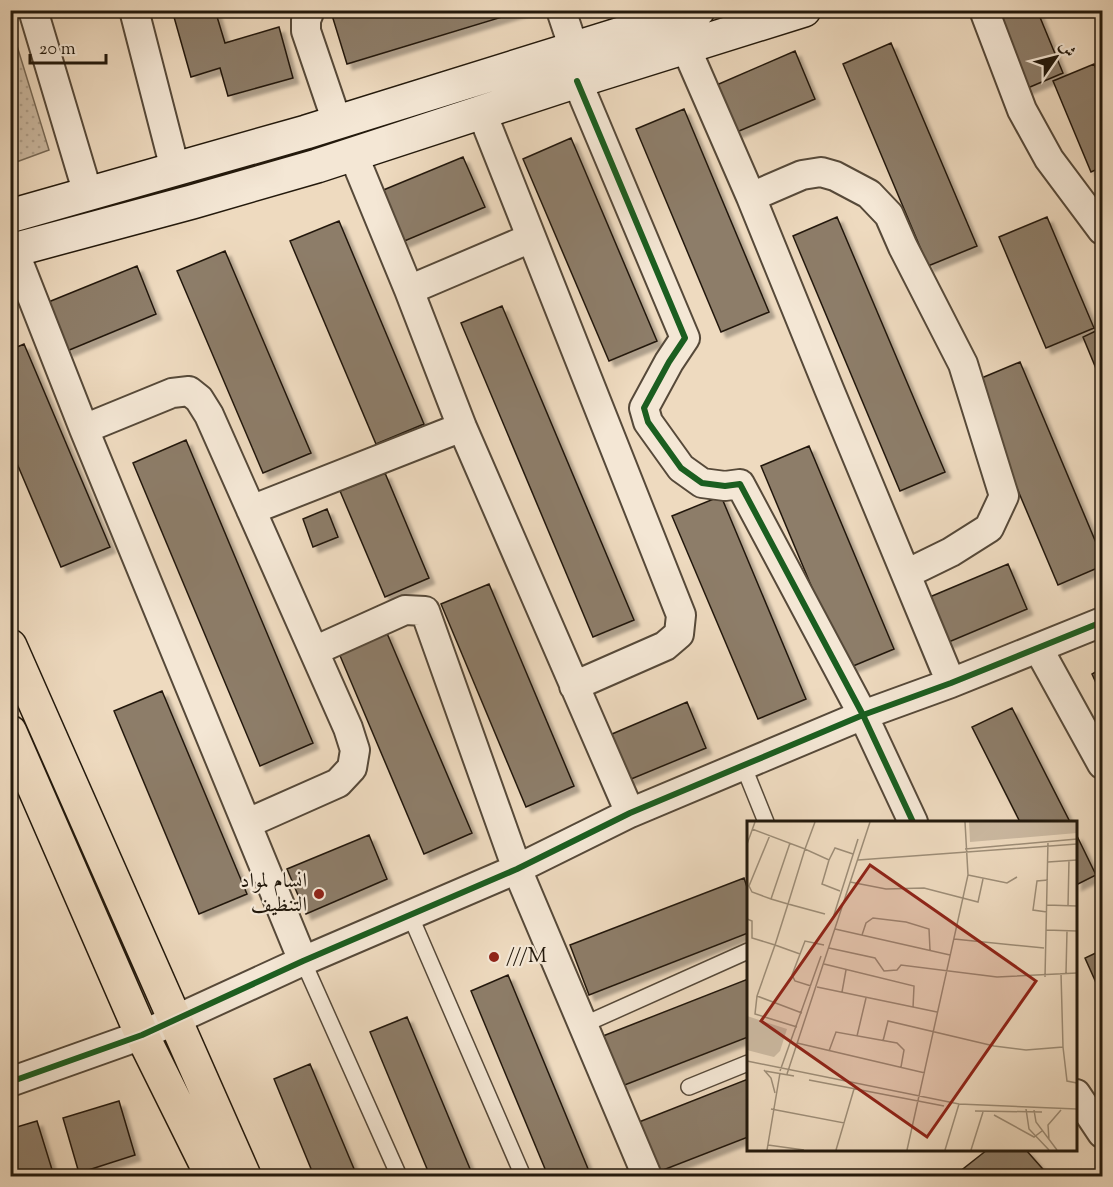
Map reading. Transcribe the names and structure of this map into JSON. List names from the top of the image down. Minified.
{"places":["انسام لمواد التنظيف","///M"],"scale_bar":"20 m","north":"top right"}
